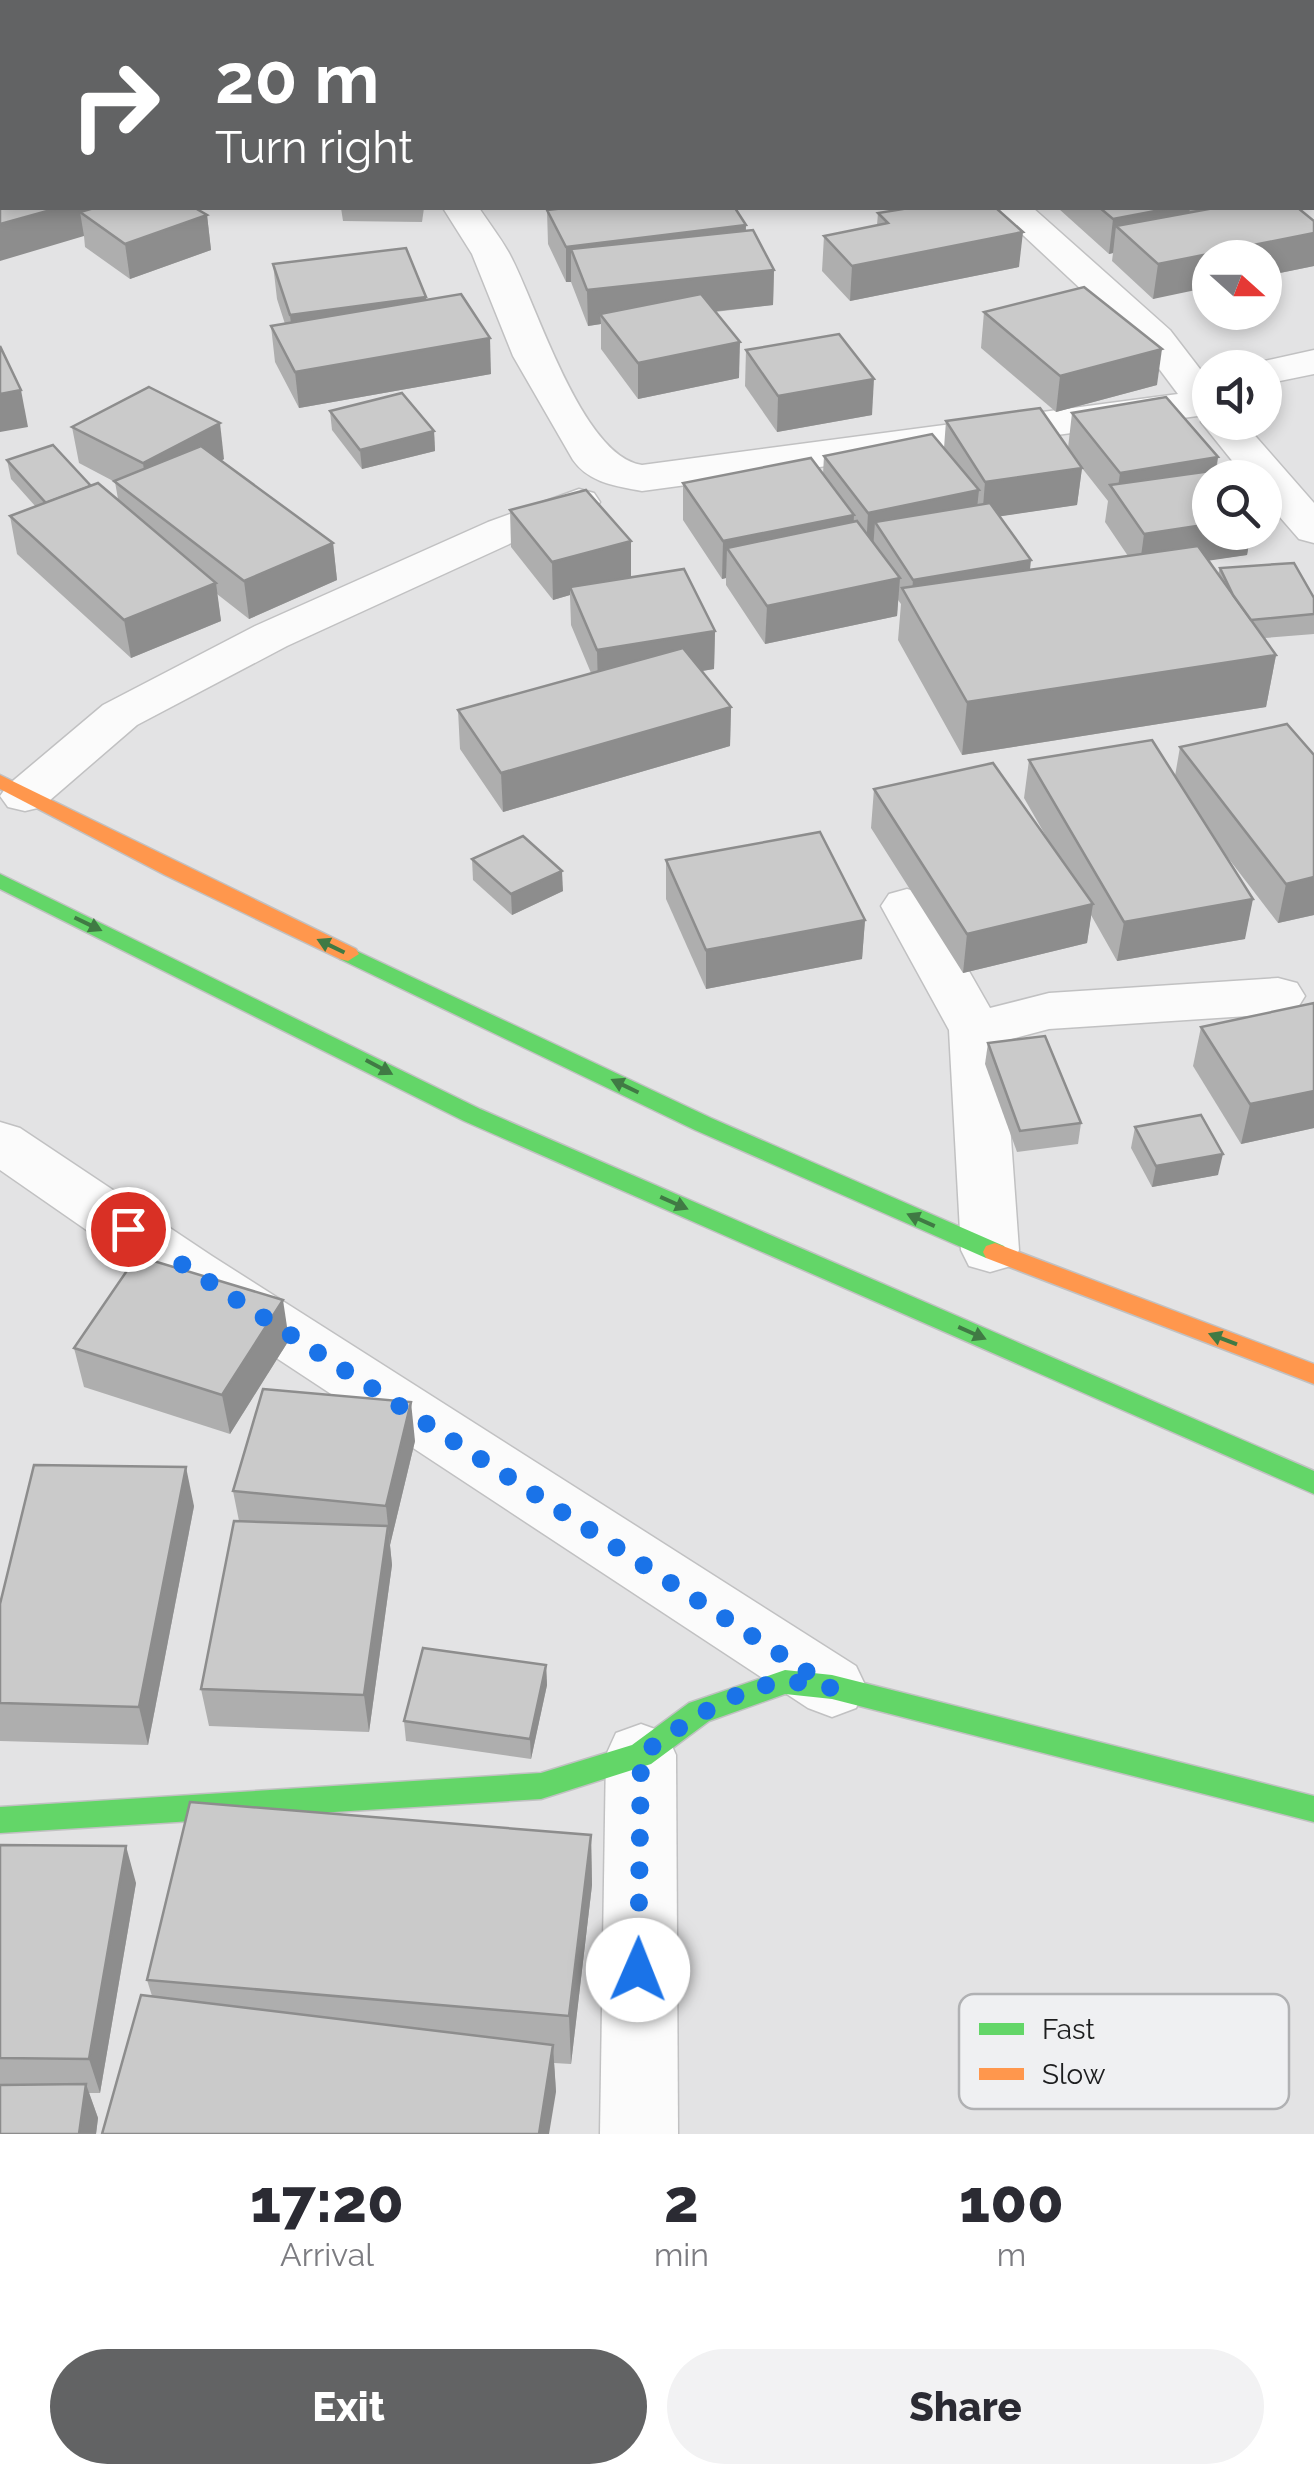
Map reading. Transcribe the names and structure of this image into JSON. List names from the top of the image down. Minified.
{"legend":["Fast","Slow"],"north":"right","page":{"turn":["20 m","Turn right"],"eta":["17:20","Arrival","2","min","100","m"],"buttons":["Exit","Share"]}}
